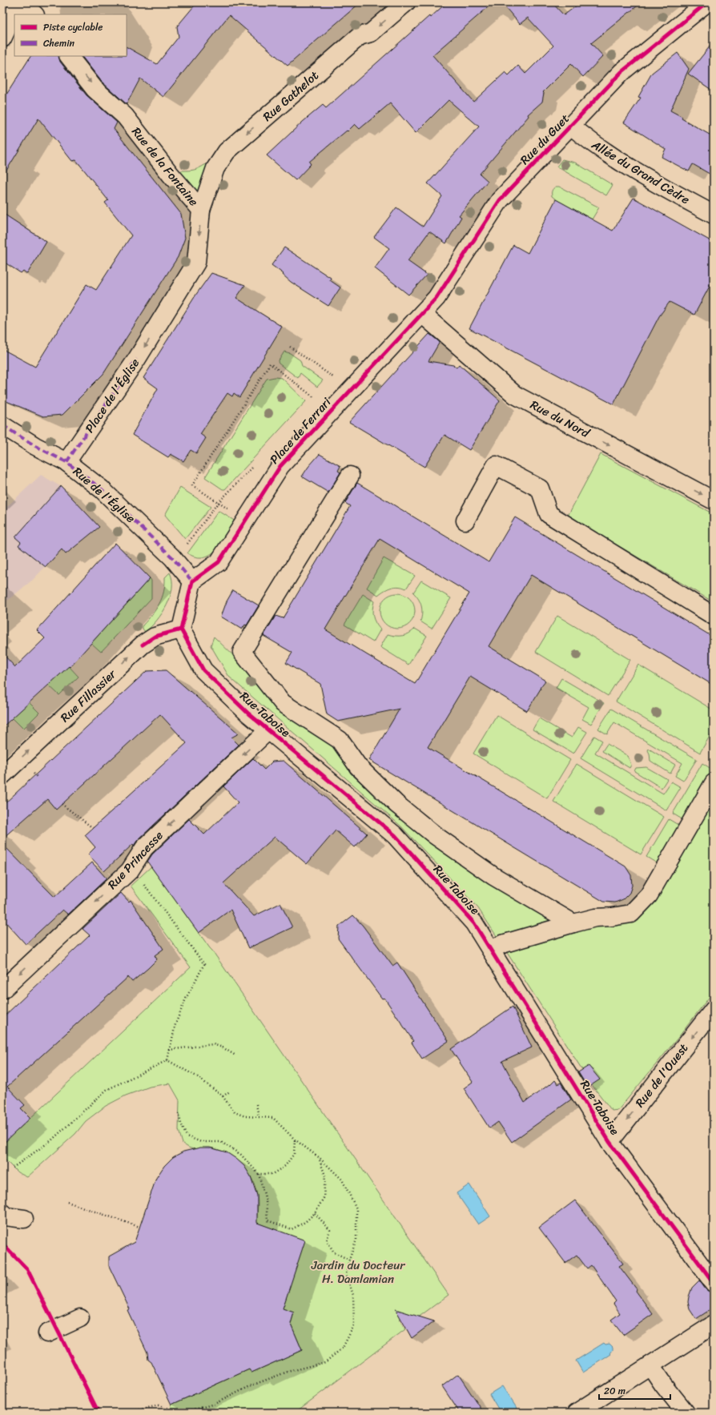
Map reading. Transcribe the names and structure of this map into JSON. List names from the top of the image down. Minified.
{"streets":{"street":["Rue Gathelot","Rue du Guet","Rue de la Fontaine","Allée du Grand Cèdre","Place de l'Église","Rue du Nord","Place de Ferrari","Rue de l'Église","Rue Fillassier","Rue Taboise","Rue Princesse","Rue de l'Ouest"]},"crossings":[["Rue Gathelot","Rue de la Fontaine"],["Rue du Guet","Allée du Grand Cèdre"],["Rue du Guet","Rue du Nord"],["Rue du Guet","Place de Ferrari"],["Rue de la Fontaine","Place de l'Église"],["Place de l'Église","Rue de l'Église"],["Rue du Nord","Place de Ferrari"],["Place de Ferrari","Rue de l'Église"],["Rue Fillassier","Rue Taboise"],["Rue Taboise","Rue Princesse"],["Rue Taboise","Rue de l'Ouest"]],"one_way":["Rue Gathelot","Rue de la Fontaine","Place de l'Église","Rue du Nord","Rue Fillassier","Rue Princesse","Rue de l'Ouest"],"parks":["Jardin du Docteur H. Damlamian"],"legend":["Piste cyclable","Chemin"],"scale_bar":"20 m"}
